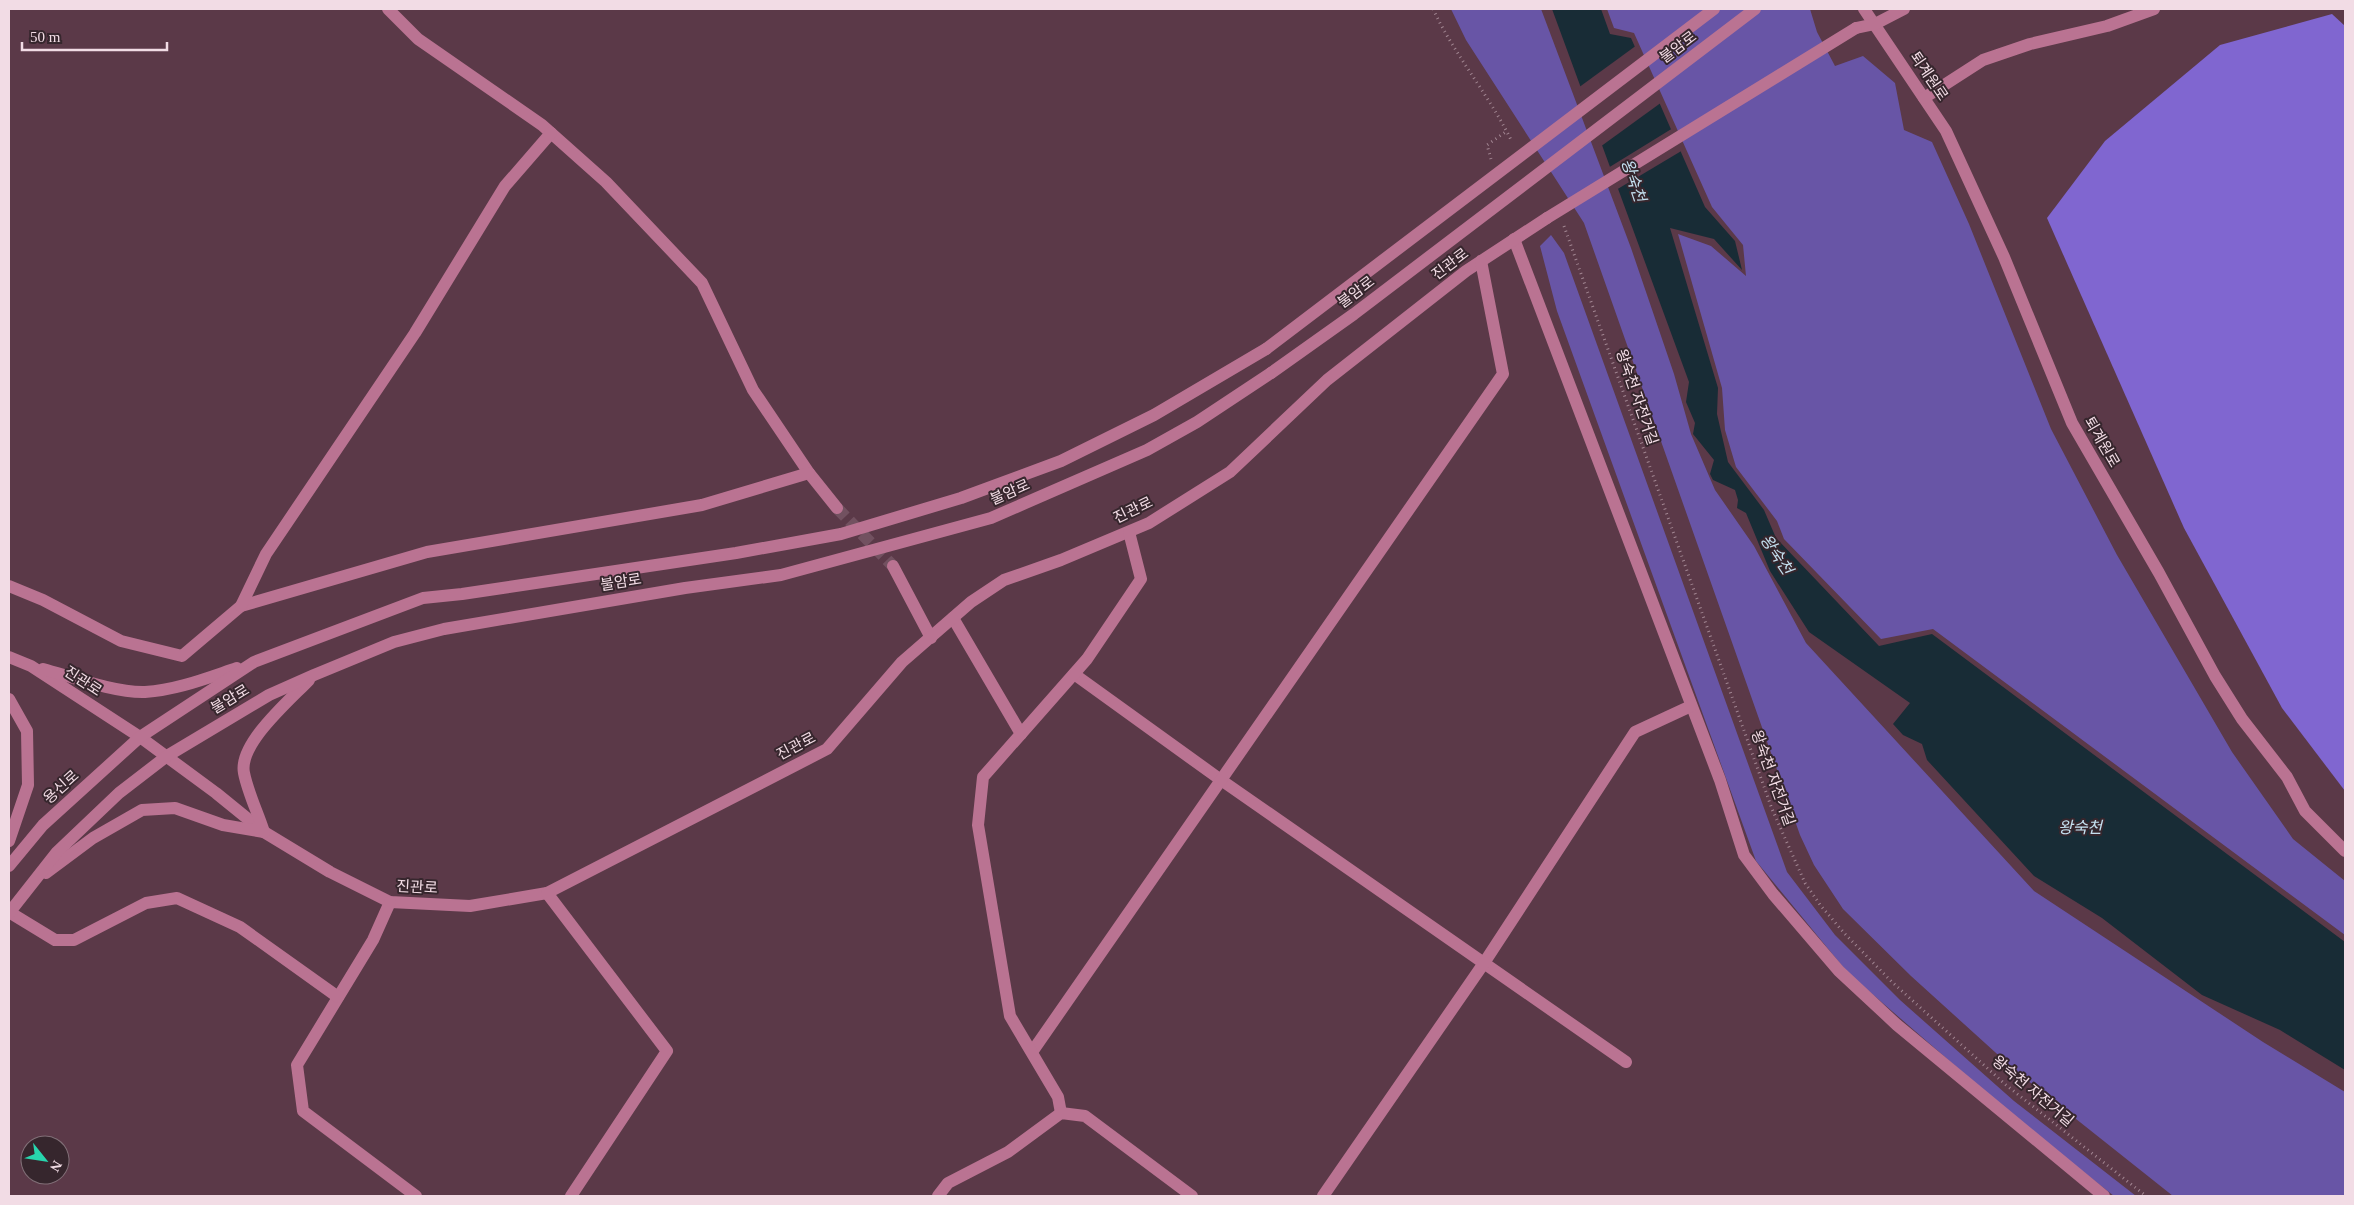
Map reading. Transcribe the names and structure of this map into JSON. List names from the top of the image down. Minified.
{"streets":{"street":["불암로","퇴계원로","진관로","용신로"],"path":["왕숙천 자전거길"]},"crossings":[["불암로","진관로"],["불암로","용신로"],["퇴계원로","진관로"],["진관로","용신로"]],"water":["왕숙천"],"scale_bar":"50 m","north":"bottom right"}
